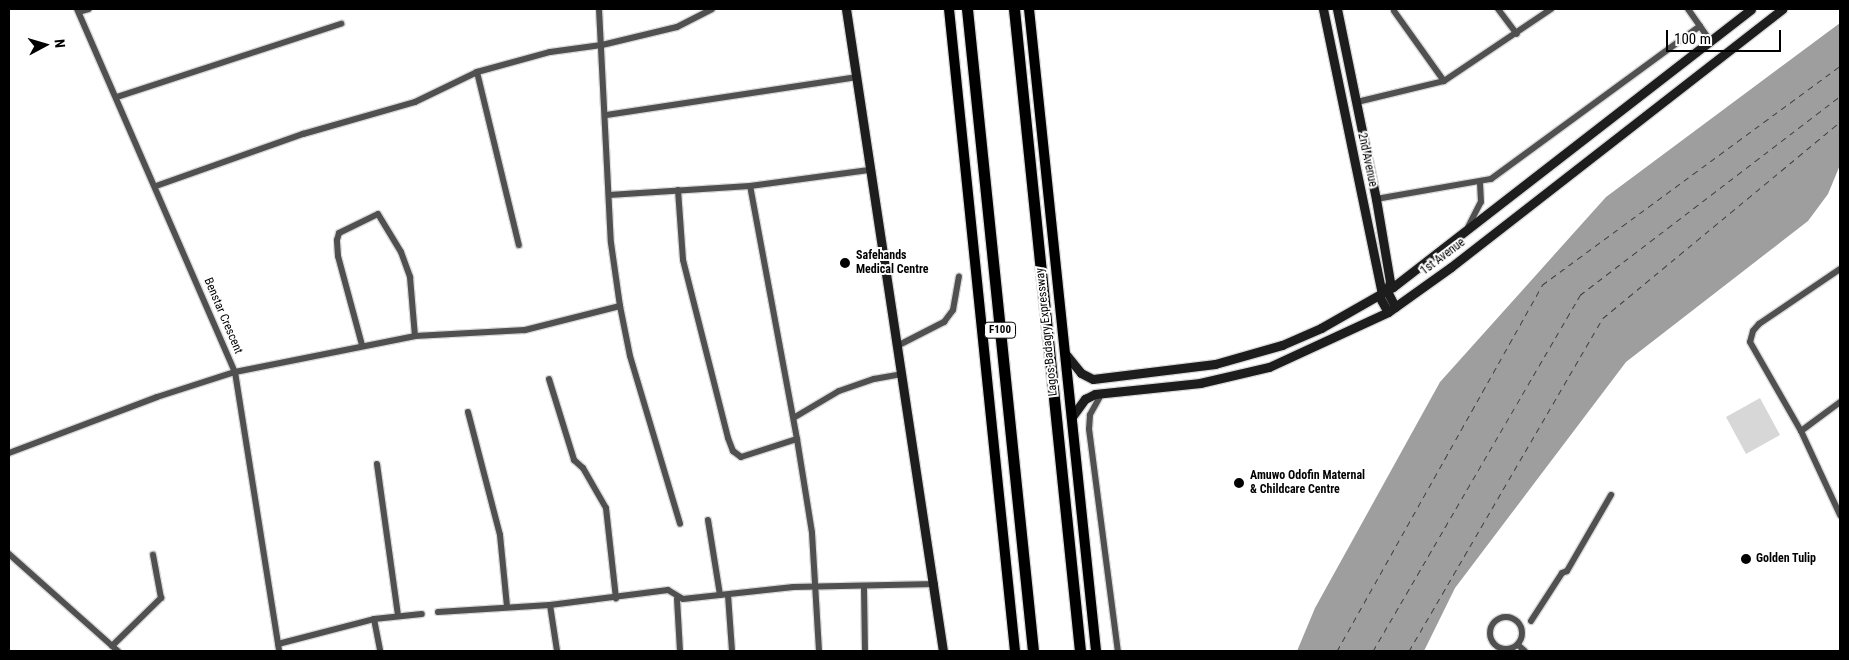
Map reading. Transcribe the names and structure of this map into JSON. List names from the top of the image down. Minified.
{"streets":{"highway":["F100","Lagos-Badagry Expressway"],"main road":["2nd Avenue","1st Avenue"],"street":["Benstar Crescent"]},"crossings":[["2nd Avenue","1st Avenue"],["1st Avenue","Lagos-Badagry Expressway"]],"places":["Safehands Medical Centre","Amuwo Odofin Maternal & Childcare Centre","Golden Tulip"],"scale_bar":"100 m","north":"right"}
